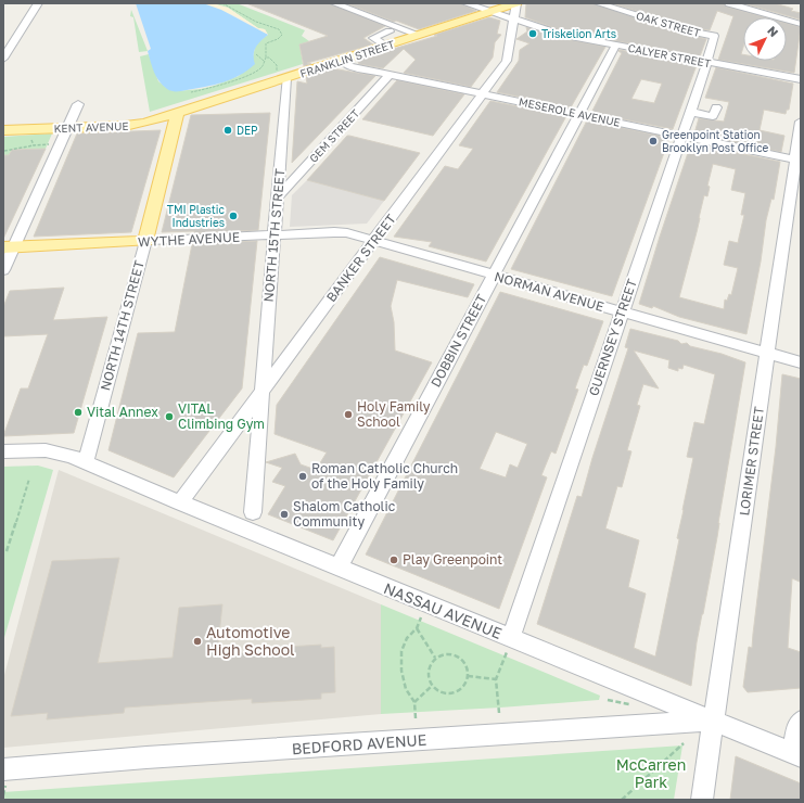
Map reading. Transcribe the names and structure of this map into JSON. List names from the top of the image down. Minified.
{"streets":{"main road":["FRANKLIN STREET","KENT AVENUE","WYTHE AVENUE","NORTH 14TH STREET"],"street":["OAK STREET","CALYER STREET","MESEROLE AVENUE","GEM STREET","NORTH 15TH STREET","BANKER STREET","NORMAN AVENUE","GUERNSEY STREET","DOBBIN STREET","LORIMER STREET","NASSAU AVENUE","BEDFORD AVENUE"]},"crossings":[["OAK STREET","GUERNSEY STREET"],["CALYER STREET","FRANKLIN STREET"],["CALYER STREET","BANKER STREET"],["CALYER STREET","GUERNSEY STREET"],["CALYER STREET","DOBBIN STREET"],["FRANKLIN STREET","MESEROLE AVENUE"],["FRANKLIN STREET","KENT AVENUE"],["FRANKLIN STREET","NORTH 15TH STREET"],["FRANKLIN STREET","BANKER STREET"],["FRANKLIN STREET","NORTH 14TH STREET"],["MESEROLE AVENUE","GEM STREET"],["MESEROLE AVENUE","BANKER STREET"],["MESEROLE AVENUE","GUERNSEY STREET"],["MESEROLE AVENUE","DOBBIN STREET"],["MESEROLE AVENUE","LORIMER STREET"],["KENT AVENUE","NORTH 14TH STREET"],["GEM STREET","NORTH 15TH STREET"],["NORTH 15TH STREET","WYTHE AVENUE"],["NORTH 15TH STREET","BANKER STREET"],["WYTHE AVENUE","BANKER STREET"],["WYTHE AVENUE","NORMAN AVENUE"],["WYTHE AVENUE","NORTH 14TH STREET"],["BANKER STREET","NORMAN AVENUE"],["BANKER STREET","NASSAU AVENUE"],["NORMAN AVENUE","GUERNSEY STREET"],["NORMAN AVENUE","DOBBIN STREET"],["NORMAN AVENUE","LORIMER STREET"],["NORTH 14TH STREET","NASSAU AVENUE"],["GUERNSEY STREET","NASSAU AVENUE"],["DOBBIN STREET","NASSAU AVENUE"],["LORIMER STREET","NASSAU AVENUE"],["LORIMER STREET","BEDFORD AVENUE"],["NASSAU AVENUE","BEDFORD AVENUE"]],"parks":["McCarren Park"],"places":["Triskelion Arts","DEP","Greenpoint Station Brooklyn Post Office","TMI Plastic Industries","Vital Annex","Holy Family School","VITAL Climbing Gym","Roman Catholic Church of the Holy Family","Shalom Catholic Community","Play Greenpoint","Automotive High School"],"north":"top right"}
